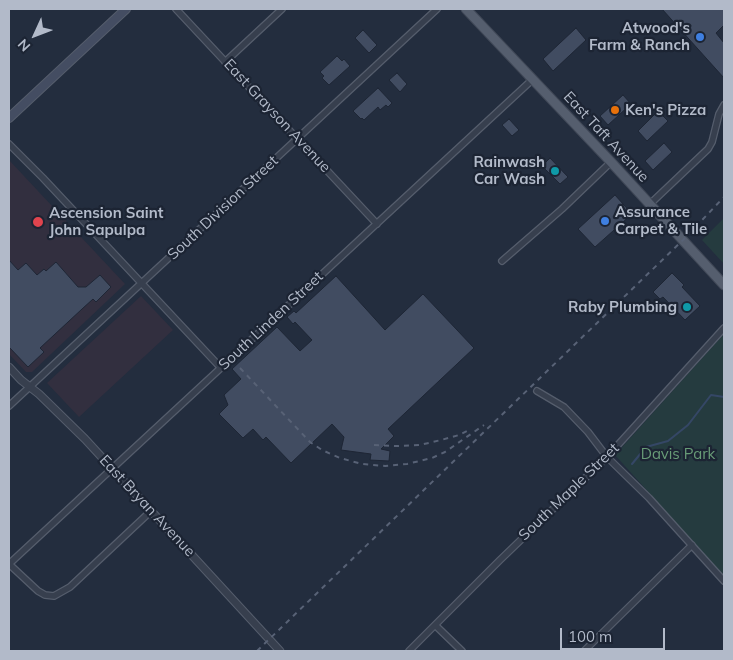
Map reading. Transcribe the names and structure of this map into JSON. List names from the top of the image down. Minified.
{"streets":{"main road":["East Taft Avenue"],"street":["East Grayson Avenue","South Division Street","South Linden Street","South Maple Street","East Bryan Avenue"]},"crossings":[["East Grayson Avenue","South Division Street"],["East Grayson Avenue","South Linden Street"],["East Taft Avenue","South Linden Street"],["South Division Street","East Bryan Avenue"],["South Linden Street","East Bryan Avenue"]],"parks":["Davis Park"],"places":["Atwood's Farm & Ranch","Ken's Pizza","Rainwash Car Wash","Assurance Carpet & Tile","Ascension Saint John Sapulpa","Raby Plumbing"],"scale_bar":"100 m","north":"bottom left"}
